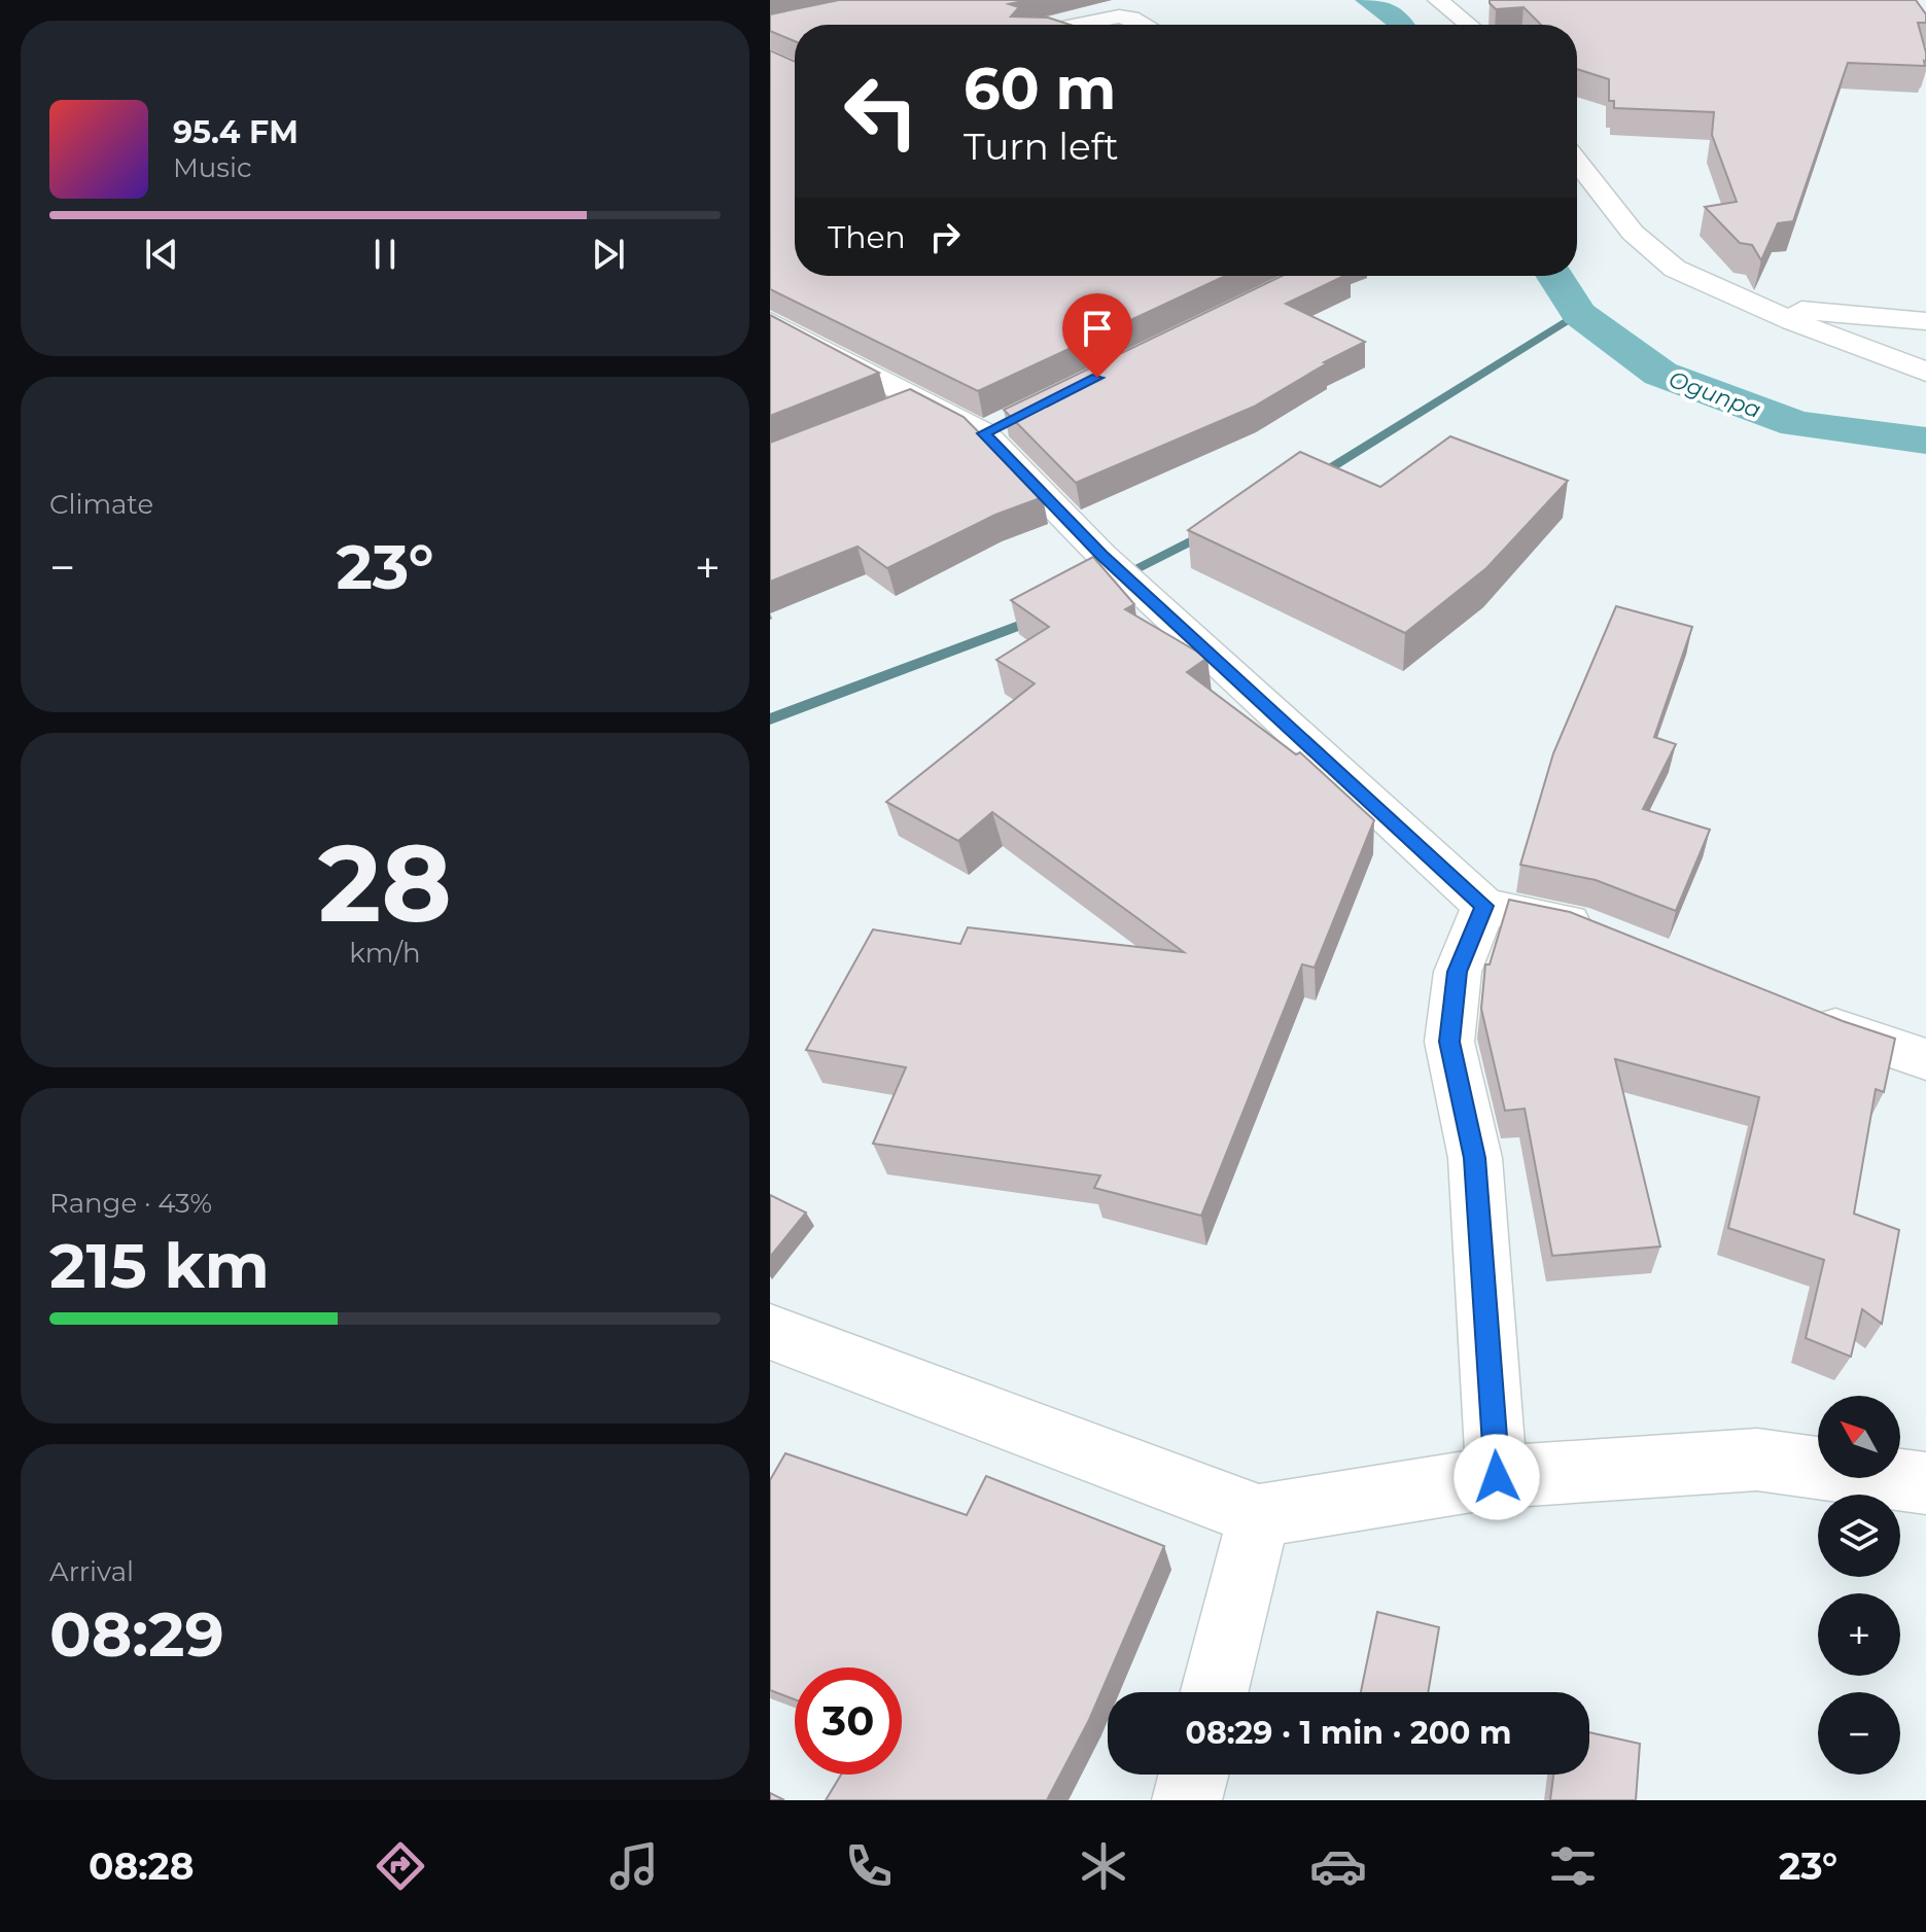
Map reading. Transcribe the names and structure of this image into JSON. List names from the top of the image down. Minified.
{"water":["Ogunpa"],"north":"top left","page":{"turn":["60 m","Turn left"],"song":["95.4 FM","Music"],"then":"Then","tile":["Climate",["28","km/h"],["Range · 43%","215 km"],["Arrival","08:29"]],"heat":["−","23°","+"],"map_buttons":["+","−"],"limit":"30","trip":"08:29 · 1 min · 200 m","tabs":["08:28","23°"]}}
